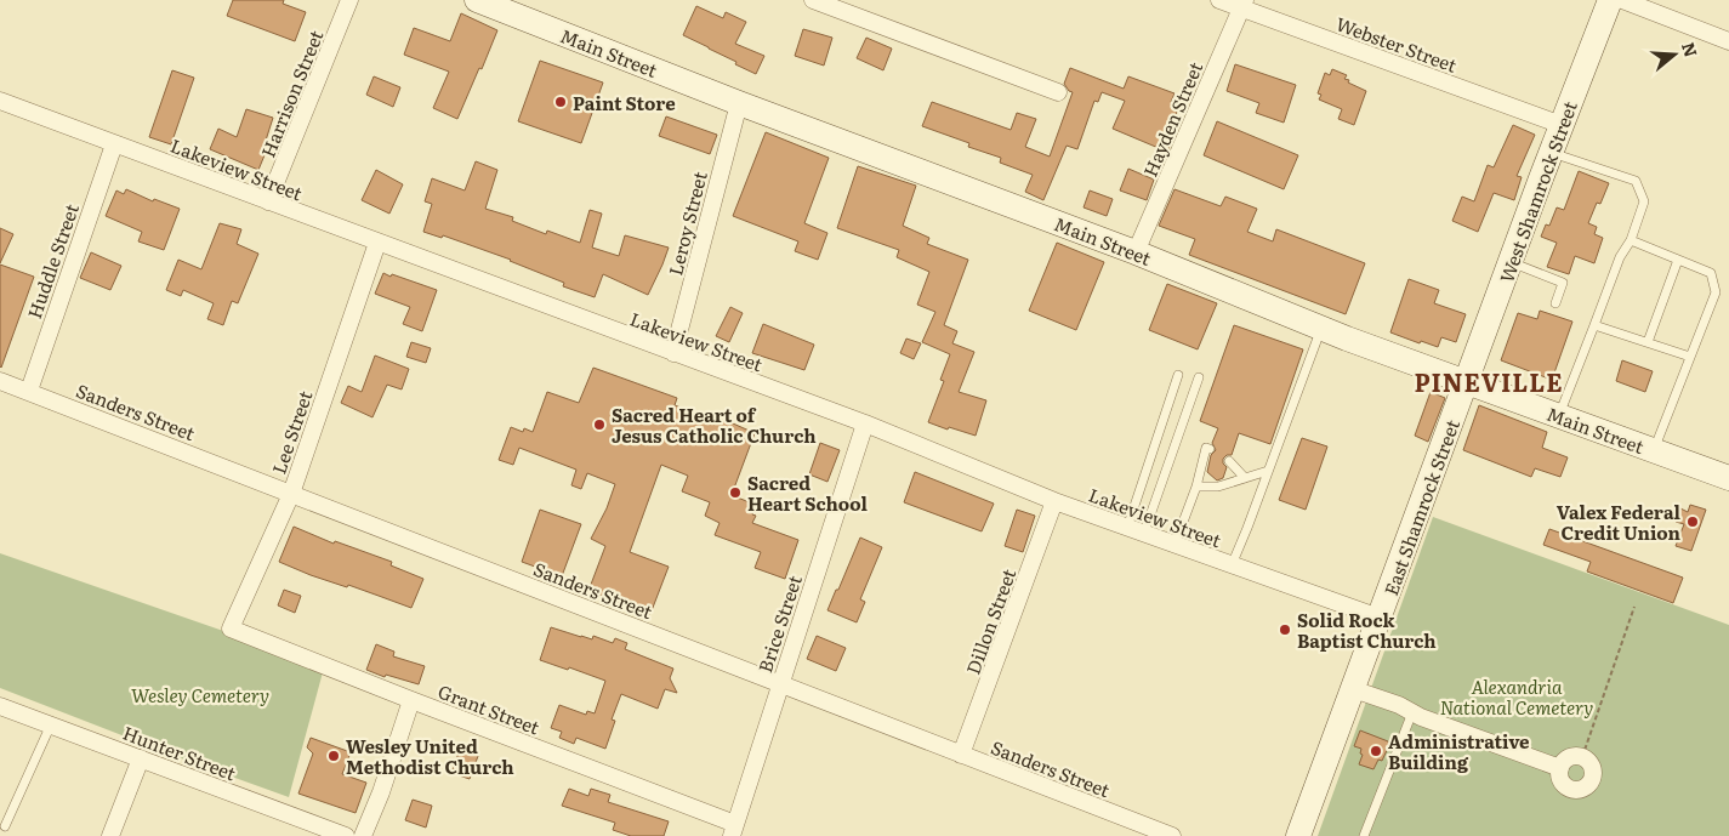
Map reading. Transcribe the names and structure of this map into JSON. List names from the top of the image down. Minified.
{"streets":{"main road":["Main Street","West Shamrock Street","East Shamrock Street"],"street":["Webster Street","Harrison Street","Hayden Street","Lakeview Street","Leroy Street","Huddle Street","Sanders Street","Lee Street","Dillon Street","Brice Street","Grant Street","Hunter Street"]},"crossings":[["Webster Street","Hayden Street"],["Webster Street","West Shamrock Street"],["Main Street","Hayden Street"],["Main Street","West Shamrock Street"],["Main Street","Leroy Street"],["Main Street","East Shamrock Street"],["Harrison Street","Lakeview Street"],["Lakeview Street","Leroy Street"],["Lakeview Street","Huddle Street"],["Lakeview Street","Lee Street"],["Lakeview Street","East Shamrock Street"],["Lakeview Street","Dillon Street"],["Lakeview Street","Brice Street"],["West Shamrock Street","East Shamrock Street"],["Huddle Street","Sanders Street"],["Sanders Street","Lee Street"],["Sanders Street","Dillon Street"],["Sanders Street","Brice Street"],["Lee Street","Grant Street"],["Brice Street","Grant Street"]],"districts":["PINEVILLE"],"parks":["Alexandria National Cemetery","Wesley Cemetery"],"places":["Paint Store","Sacred Heart of Jesus Catholic Church","Sacred Heart School","Valex Federal Credit Union","Solid Rock Baptist Church","Administrative Building","Wesley United Methodist Church"],"north":"right"}
